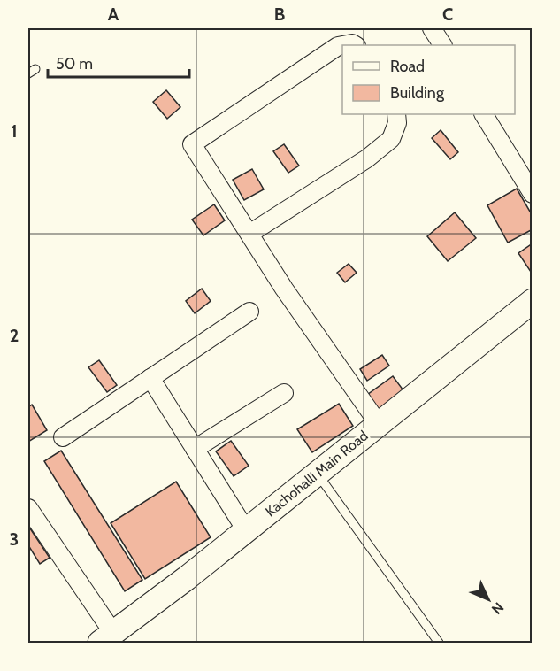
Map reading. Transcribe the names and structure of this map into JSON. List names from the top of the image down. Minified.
{"streets":{"street":["Kachohalli Main Road"]},"legend":["Road","Building"],"scale_bar":"50 m","north":"bottom right","grid":{"columns":["A","B","C"],"rows":["1","2","3"]}}
